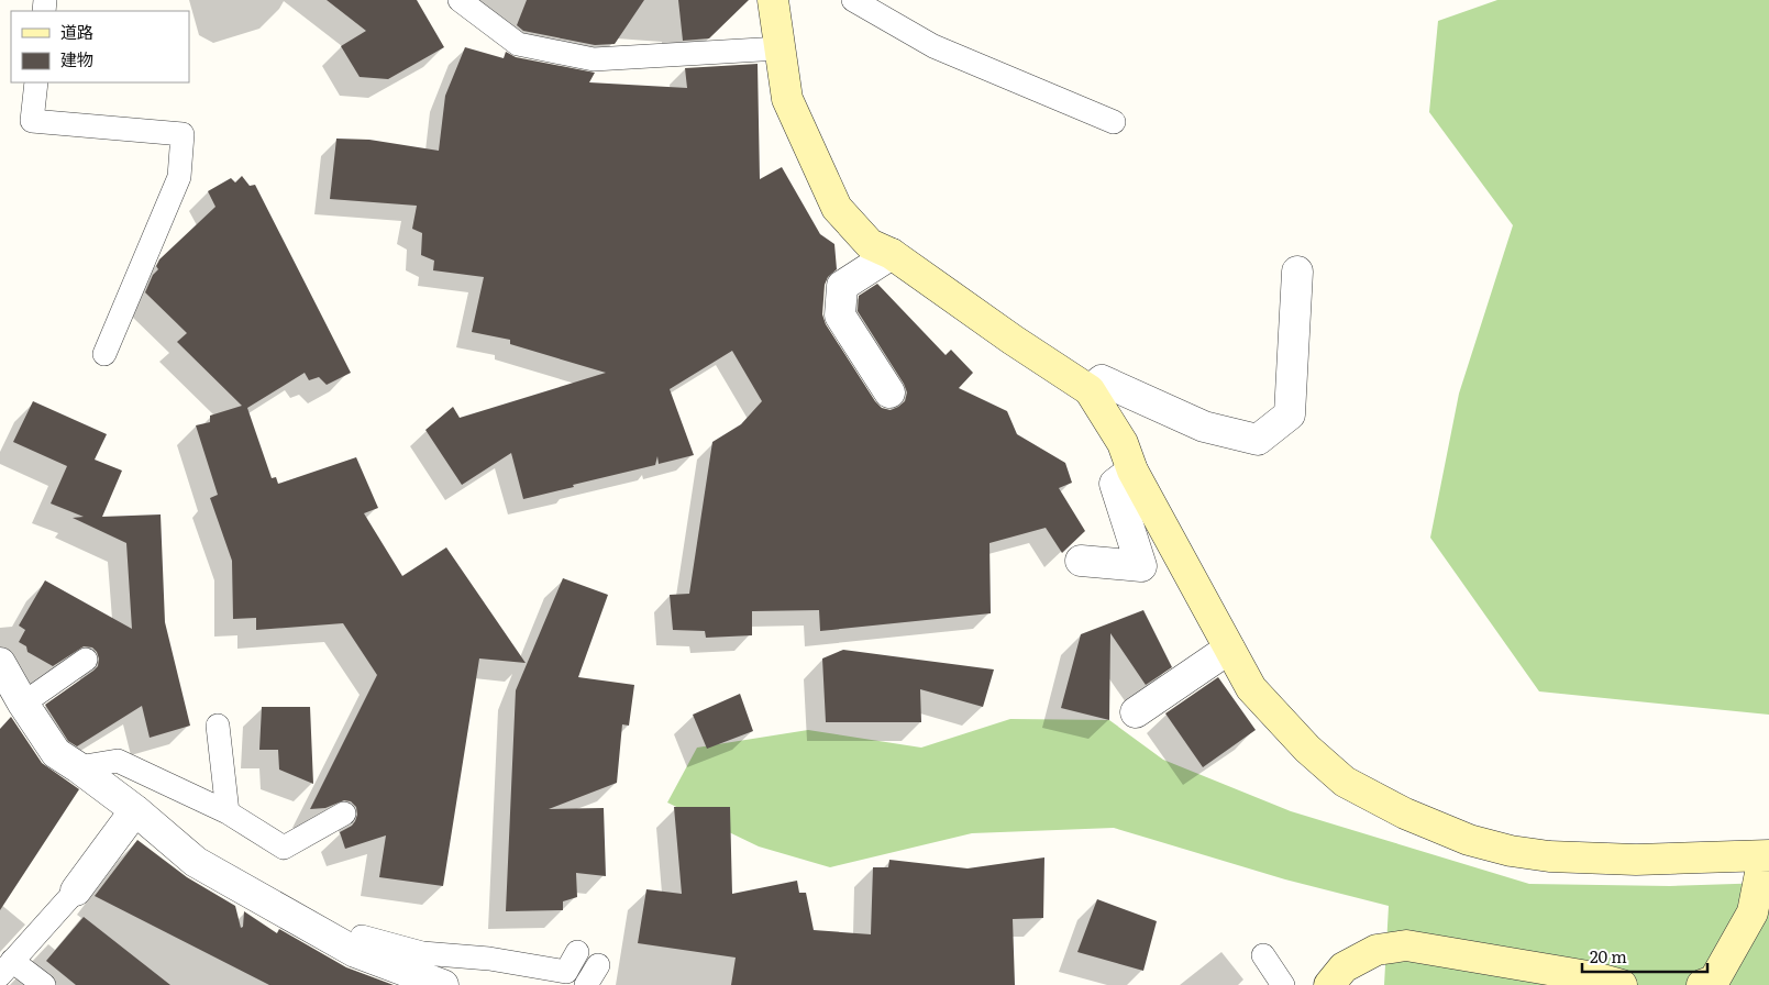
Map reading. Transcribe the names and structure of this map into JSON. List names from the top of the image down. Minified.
{"legend":["道路","建物"],"scale_bar":"20 m"}
